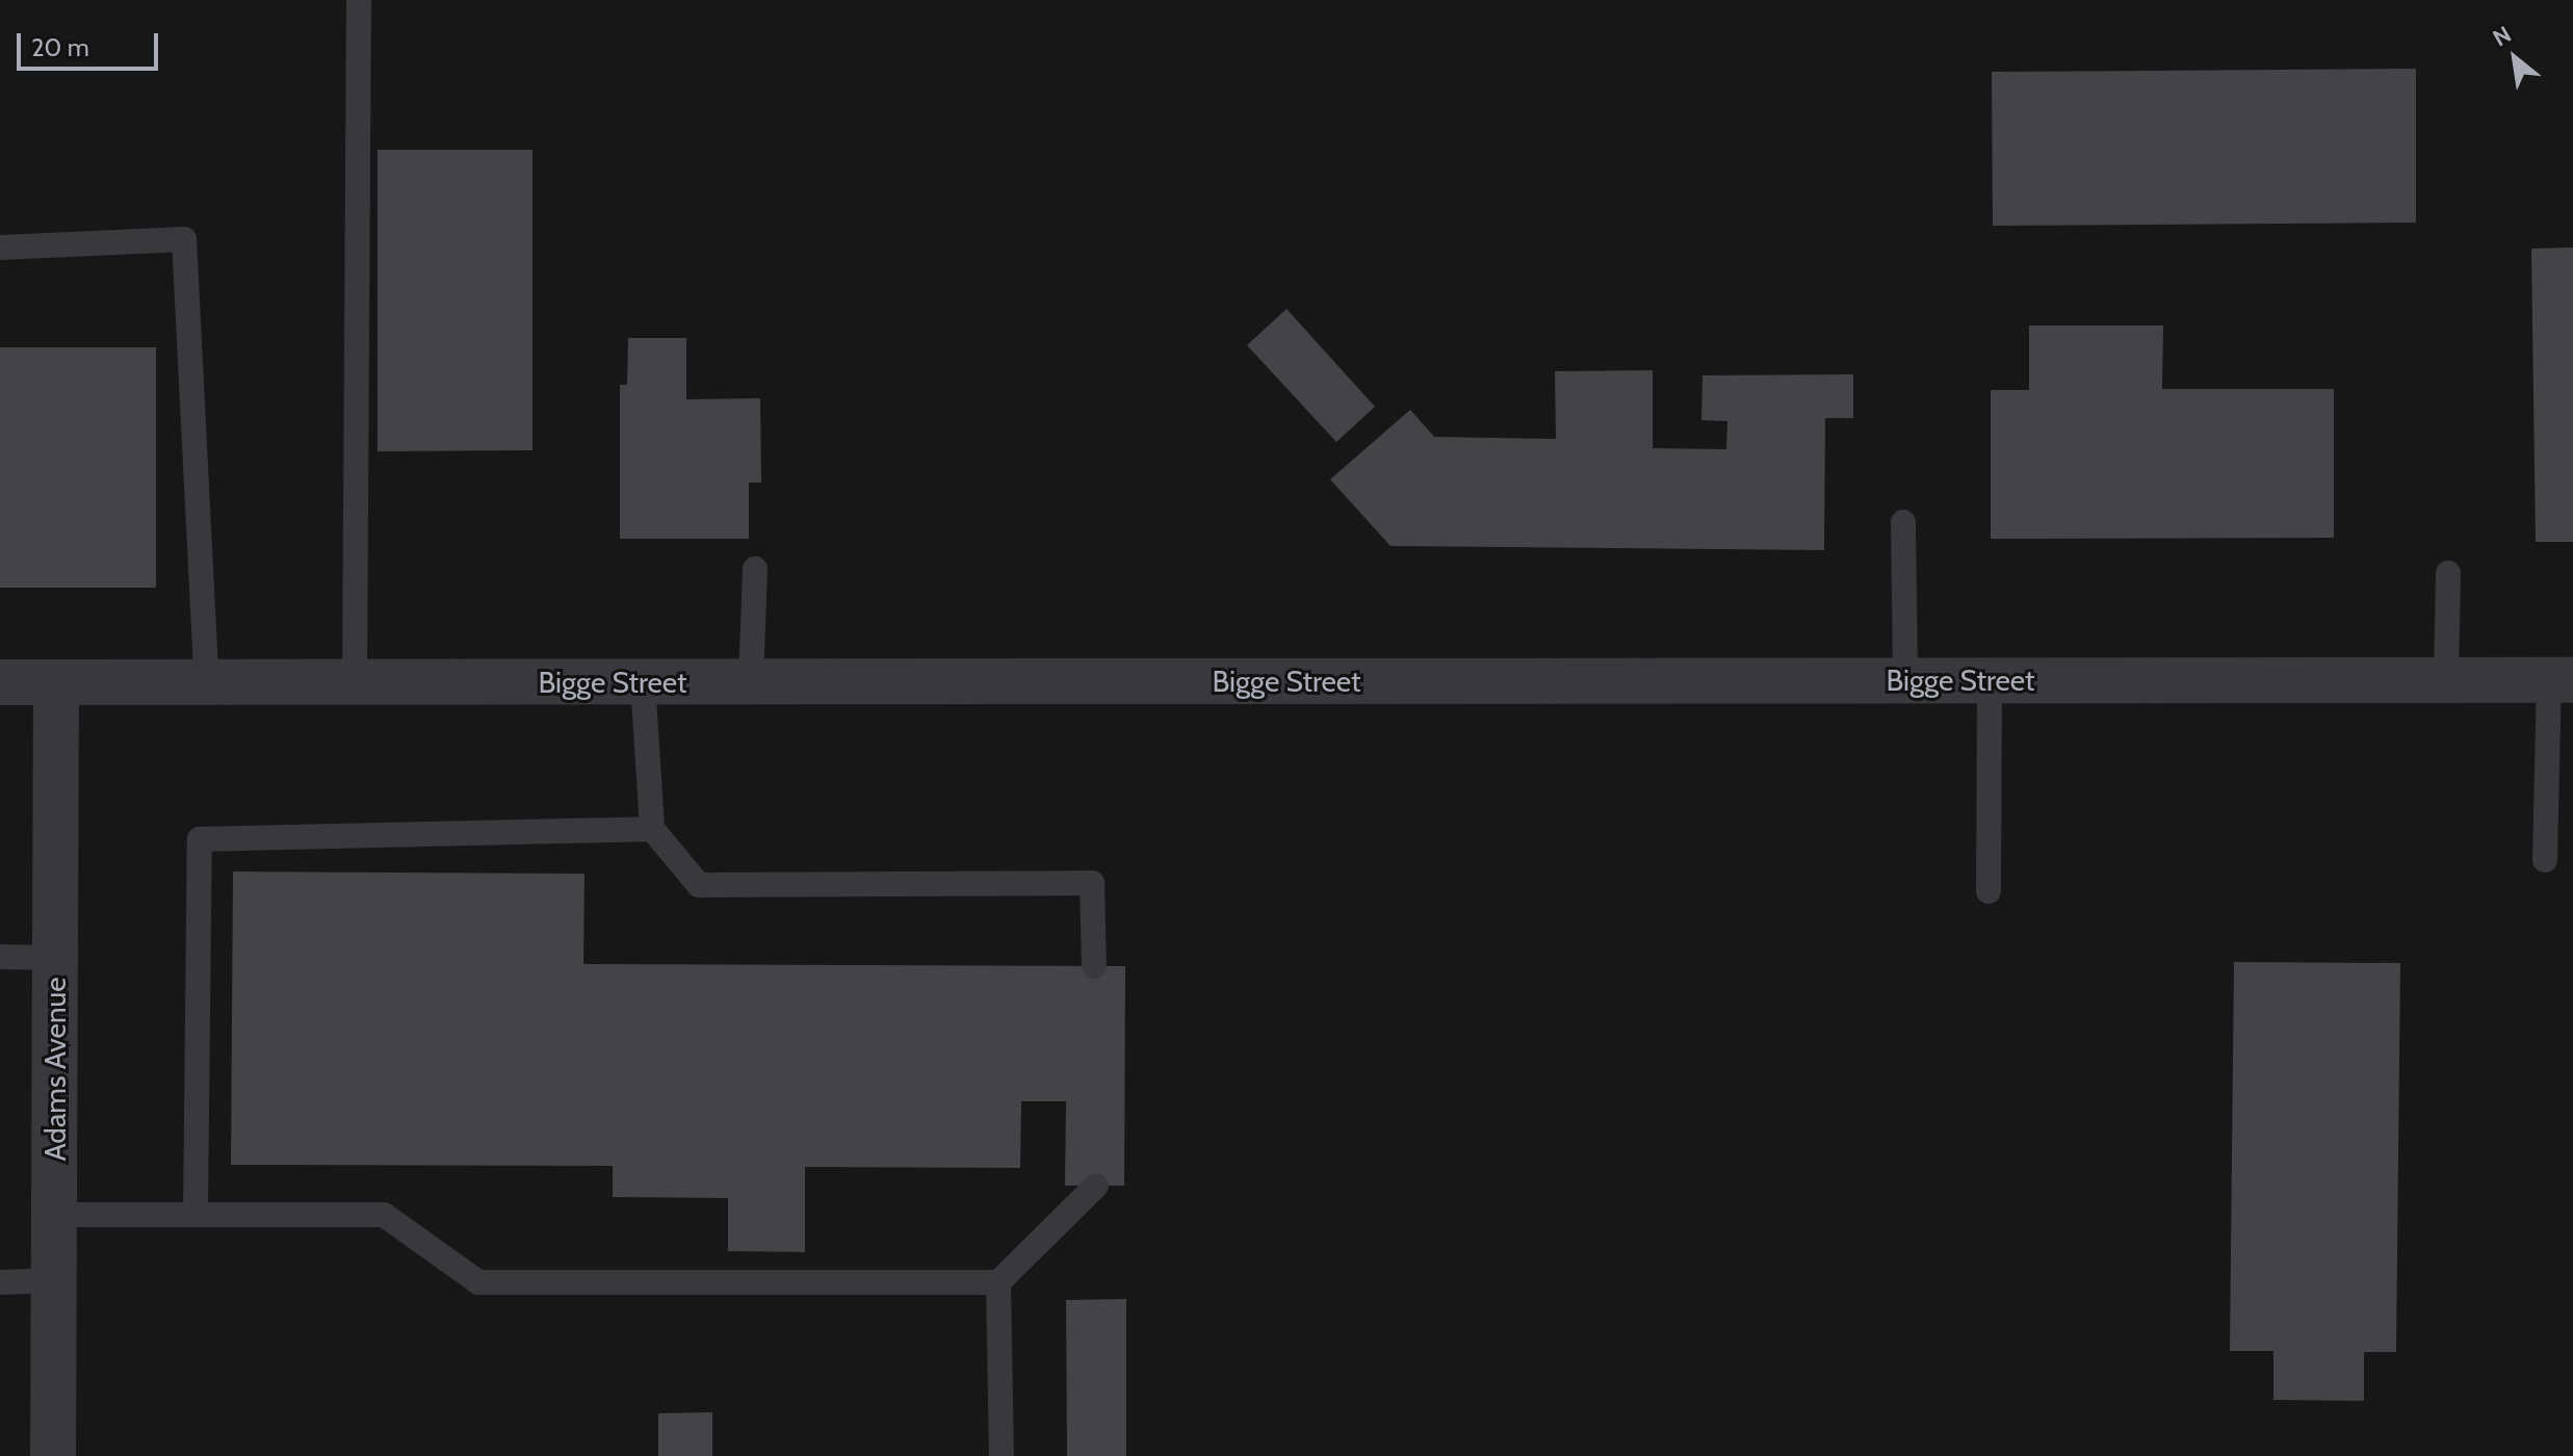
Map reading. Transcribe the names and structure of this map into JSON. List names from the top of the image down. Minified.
{"streets":{"street":["Bigge Street","Adams Avenue"]},"crossings":[["Bigge Street","Adams Avenue"]],"scale_bar":"20 m","north":"top left"}
